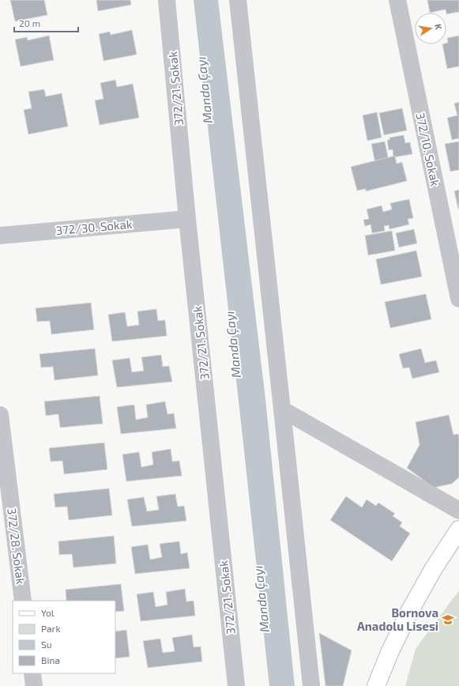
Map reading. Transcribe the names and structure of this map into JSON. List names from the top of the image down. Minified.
{"streets":{"street":["372/21. Sokak","372/10. Sokak","372/30. Sokak","372/28. Sokak"]},"crossings":[["372/21. Sokak","372/30. Sokak"]],"water":["Manda Çayı"],"places":{"school or university":["Bornova Anadolu Lisesi"]},"legend":["Yol","Park","Su","Bina"],"scale_bar":"20 m","north":"right"}
